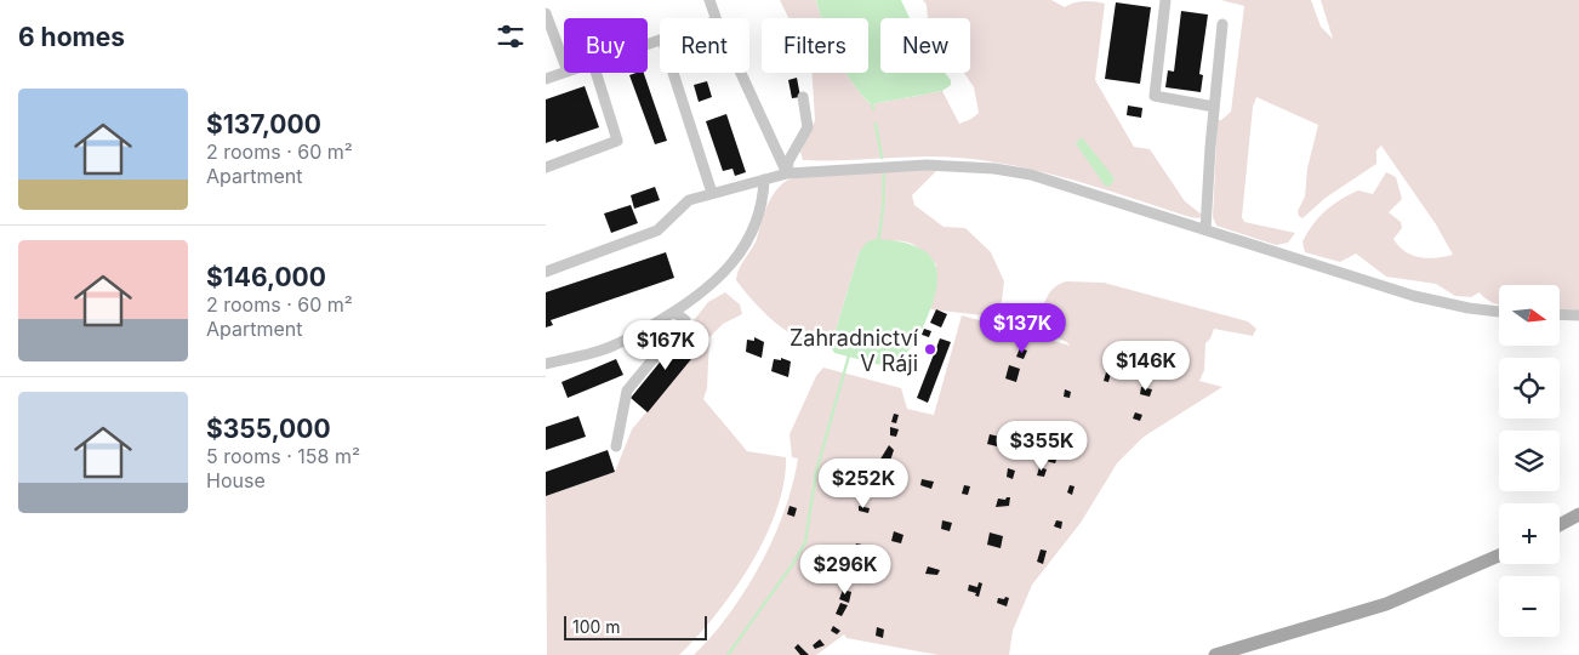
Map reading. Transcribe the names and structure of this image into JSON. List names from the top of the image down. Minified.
{"places":["Zahradnictví V Ráji"],"scale_bar":"100 m","north":"right","page":{"heading":"6 homes","chip":["Buy","Rent","Filters","New"],"list":[{"name":"$137,000","note":"2 rooms · 60 m² · Apartment"},{"name":"$146,000","note":"2 rooms · 60 m² · Apartment"},{"name":"$355,000","note":"5 rooms · 158 m² · House"}],"map_buttons":["+","−"],"price":["$137K","$167K","$146K","$355K","$252K","$296K"],"scale":"100 m"}}
